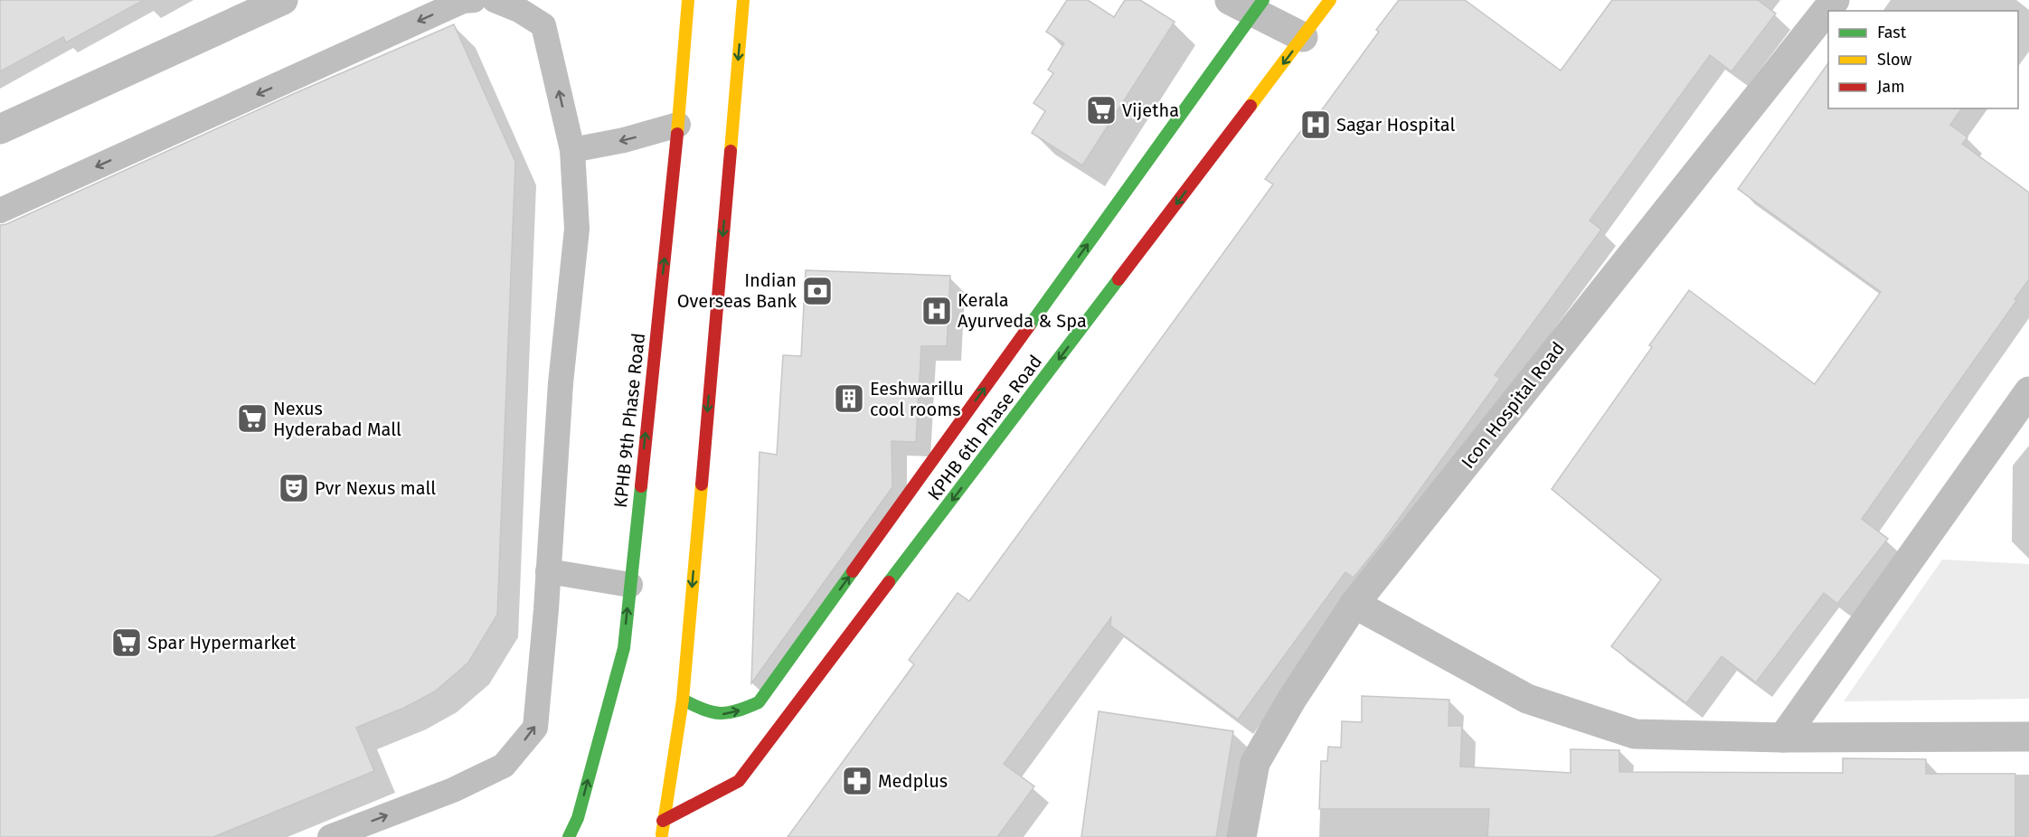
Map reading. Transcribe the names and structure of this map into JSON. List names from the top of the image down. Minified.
{"streets":{"street":["Icon Hospital Road","KPHB 9th Phase Road","KPHB 6th Phase Road"]},"places":{"supermarket":["Vijetha","Nexus Hyderabad Mall","Spar Hypermarket"],"hospital":["Sagar Hospital","Kerala Ayurveda & Spa"],"bank":["Indian Overseas Bank"],"building":["Eeshwarillu cool rooms"],"theatre":["Pvr Nexus mall"],"pharmacy":["Medplus"]},"legend":["Fast","Slow","Jam"]}
